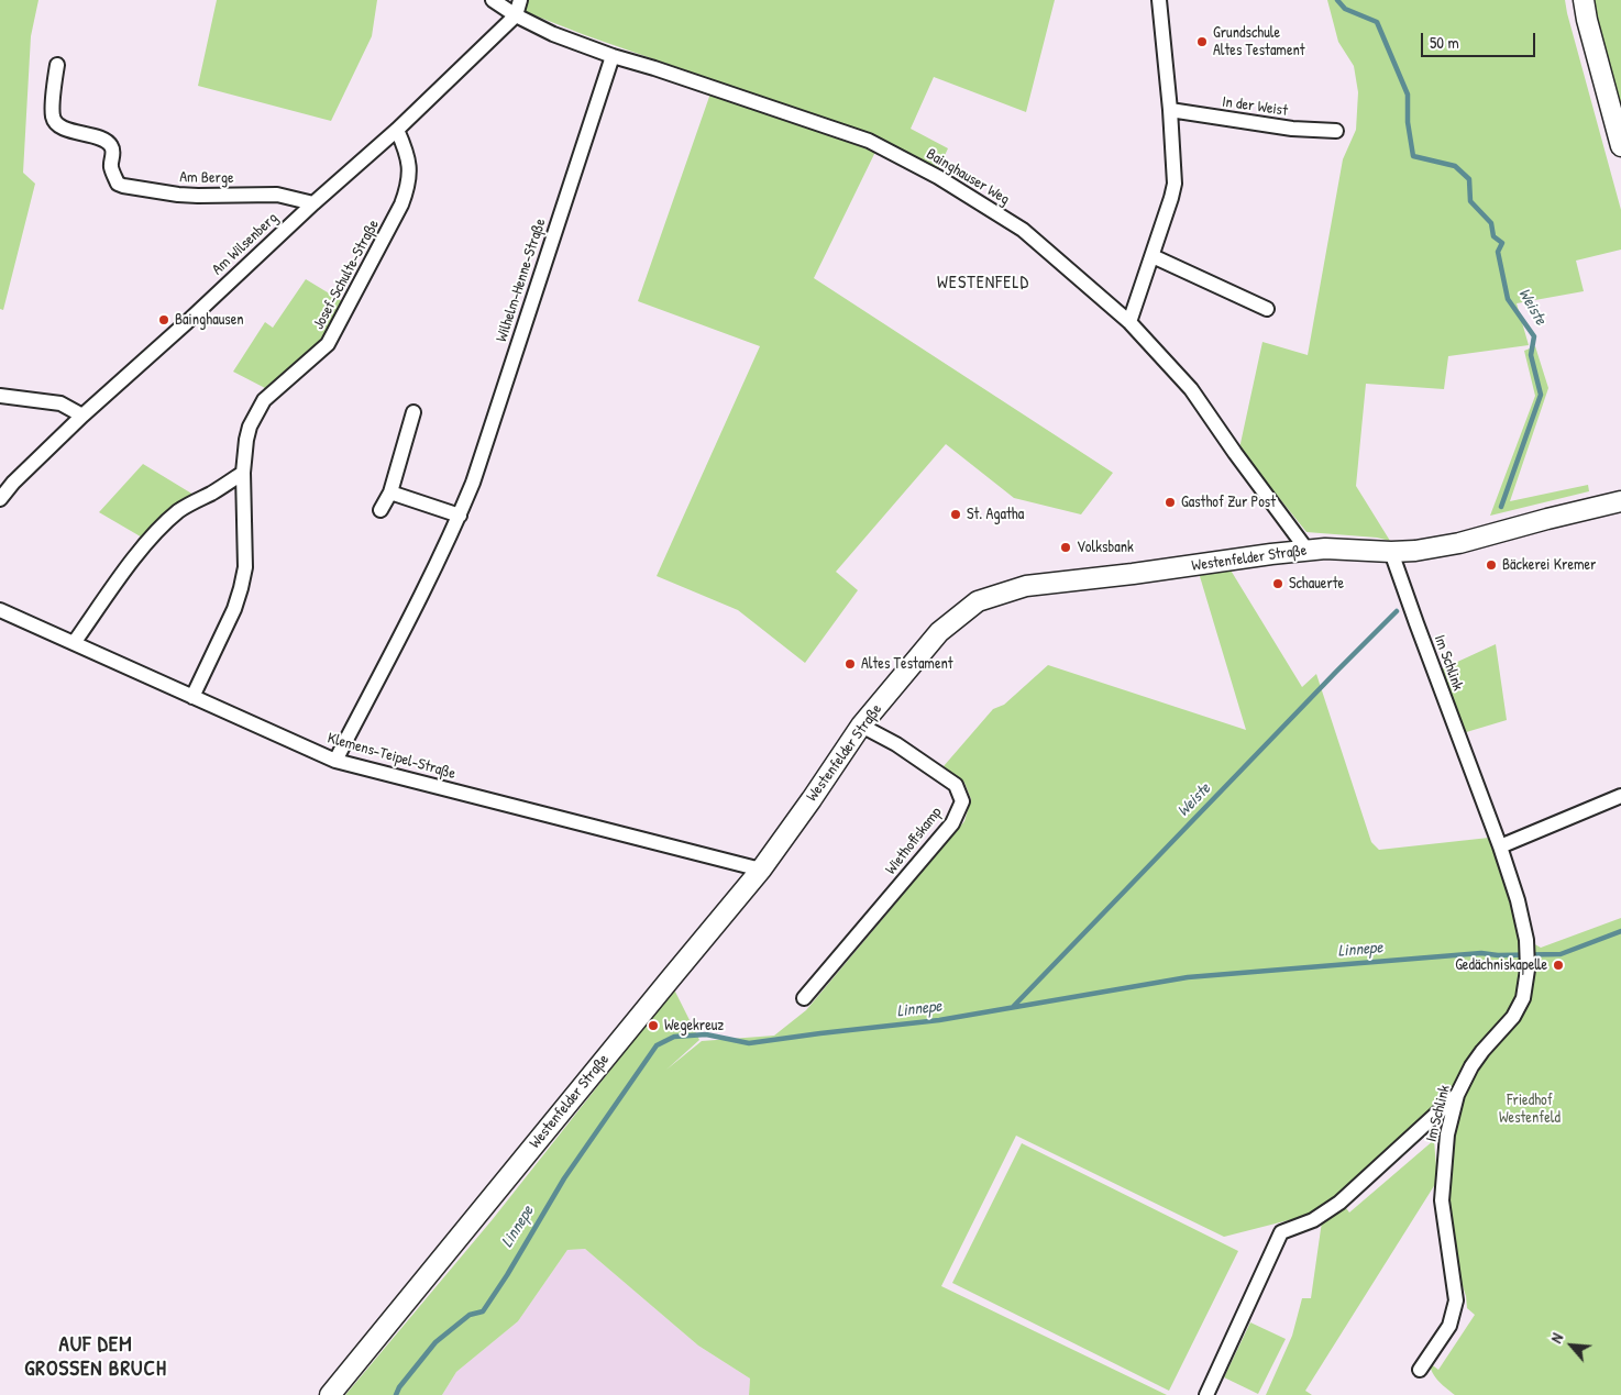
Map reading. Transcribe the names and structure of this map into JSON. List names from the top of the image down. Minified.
{"streets":{"main road":["Westenfelder Straße"],"street":["In der Weist","Bainghauser Weg","Am Berge","Am Wilsenberg","Josef-Schulte-Straße","Wilhelm-Henne-Straße","Im Schlink","Klemens-Teipel-Straße","Wiethoffskamp"]},"crossings":[["Bainghauser Weg","Am Wilsenberg"],["Bainghauser Weg","Wilhelm-Henne-Straße"],["Bainghauser Weg","Westenfelder Straße"],["Am Berge","Am Wilsenberg"],["Am Wilsenberg","Josef-Schulte-Straße"],["Josef-Schulte-Straße","Klemens-Teipel-Straße"],["Wilhelm-Henne-Straße","Klemens-Teipel-Straße"],["Westenfelder Straße","Im Schlink"],["Westenfelder Straße","Klemens-Teipel-Straße"],["Westenfelder Straße","Wiethoffskamp"]],"districts":["WESTENFELD","AUF DEM GROSSEN BRUCH"],"water":["Weiste","Linnepe"],"parks":["Friedhof Westenfeld"],"places":["Grundschule Altes Testament","Bainghausen","Gasthof Zur Post","St. Agatha","Volksbank","Bäckerei Kremer","Schauerte","Altes Testament","Gedächniskapelle","Wegekreuz"],"scale_bar":"50 m","north":"top left"}
